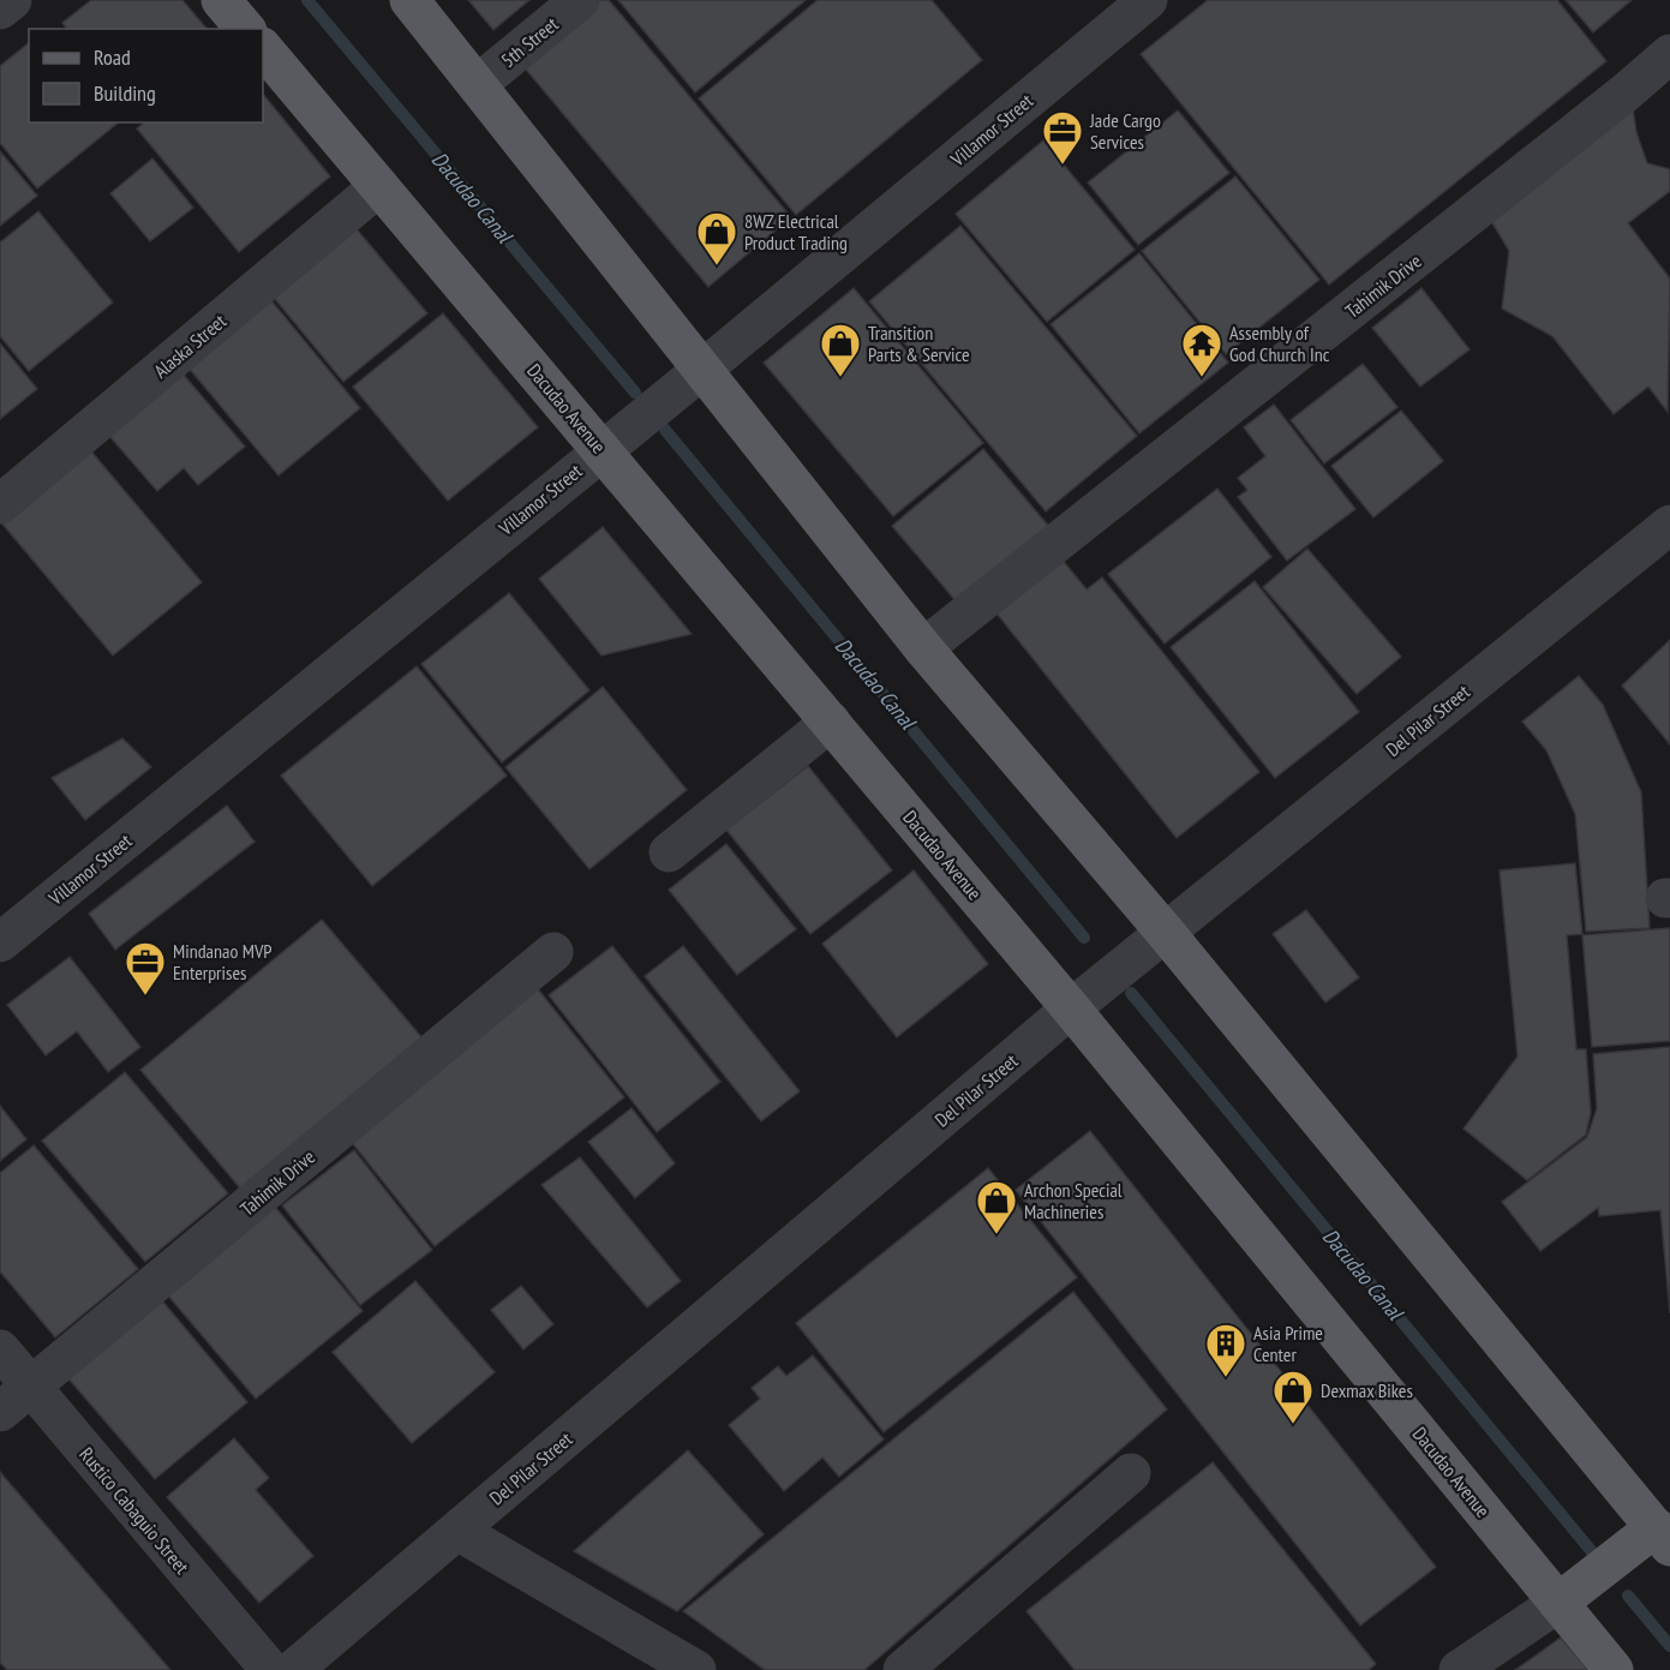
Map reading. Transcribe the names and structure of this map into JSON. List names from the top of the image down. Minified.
{"streets":{"main road":["Dacudao Avenue"],"street":["5th Street","Villamor Street","Tahimik Drive","Alaska Street","Del Pilar Street","Rustico Cabaguio Street"]},"crossings":[["Villamor Street","Dacudao Avenue"],["Tahimik Drive","Rustico Cabaguio Street"],["Alaska Street","Dacudao Avenue"],["Dacudao Avenue","Del Pilar Street"]],"water":["Dacudao Canal"],"places":{"office":["Jade Cargo Services","Mindanao MVP Enterprises"],"shop":["8WZ Electrical Product Trading","Transition Parts & Service","Archon Special Machineries","Dexmax Bikes"],"temple":["Assembly of God Church Inc"],"building":["Asia Prime Center"]},"legend":["Road","Building"]}
